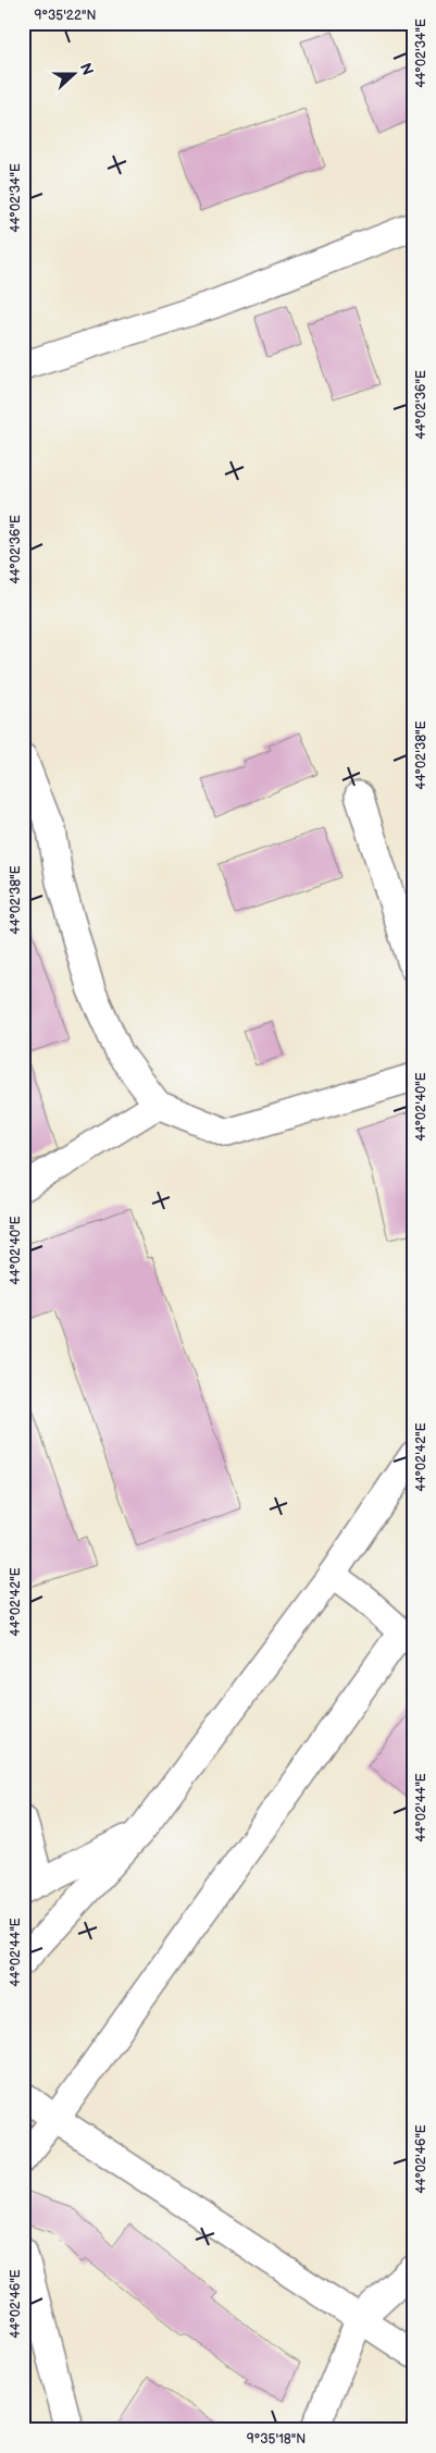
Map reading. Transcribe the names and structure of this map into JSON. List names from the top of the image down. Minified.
{"north":"right","coordinates":["9°35'22\"N","44°02'34\"E","44°02'36\"E","44°02'38\"E","44°02'40\"E","44°02'42\"E","44°02'44\"E","44°02'46\"E","9°35'18\"N"]}
